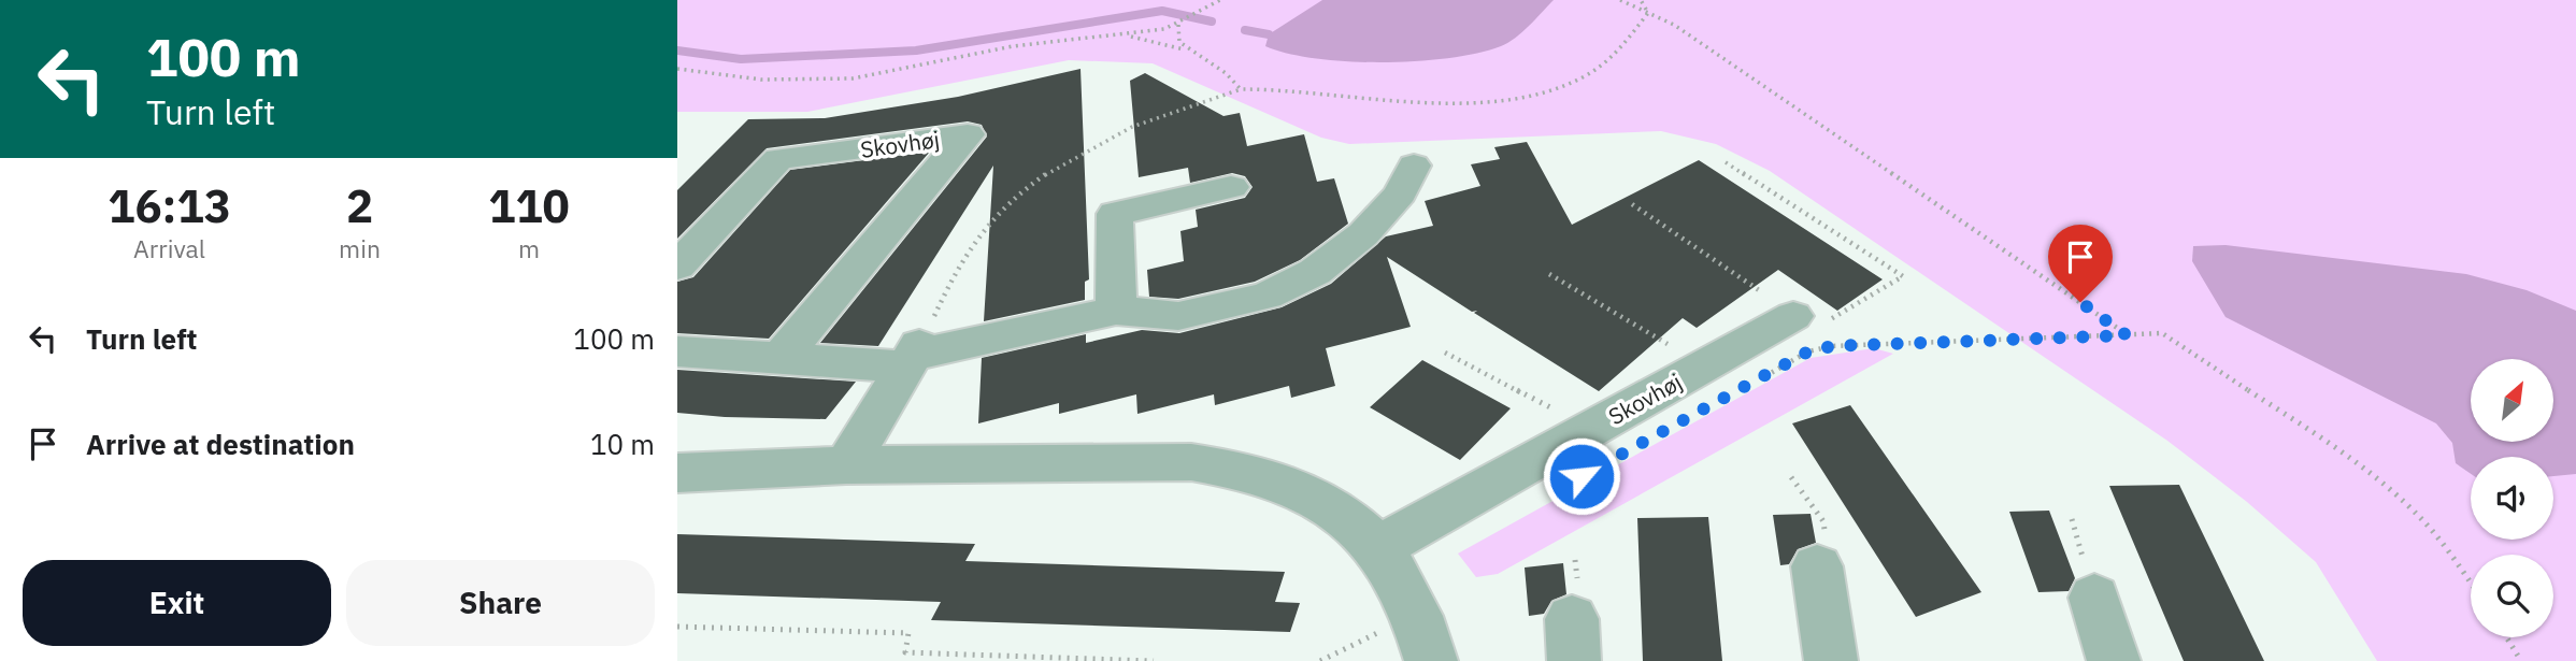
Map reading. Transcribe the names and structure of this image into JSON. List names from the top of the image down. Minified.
{"streets":{"street":["Skovhøj"]},"north":"top right","page":{"turn":["100 m","Turn left"],"eta":["16:13","Arrival","2","min","110","m"],"list":[{"name":"Turn left","value":"100 m"},{"name":"Arrive at destination","value":"10 m"}],"buttons":["Exit","Share"]}}
